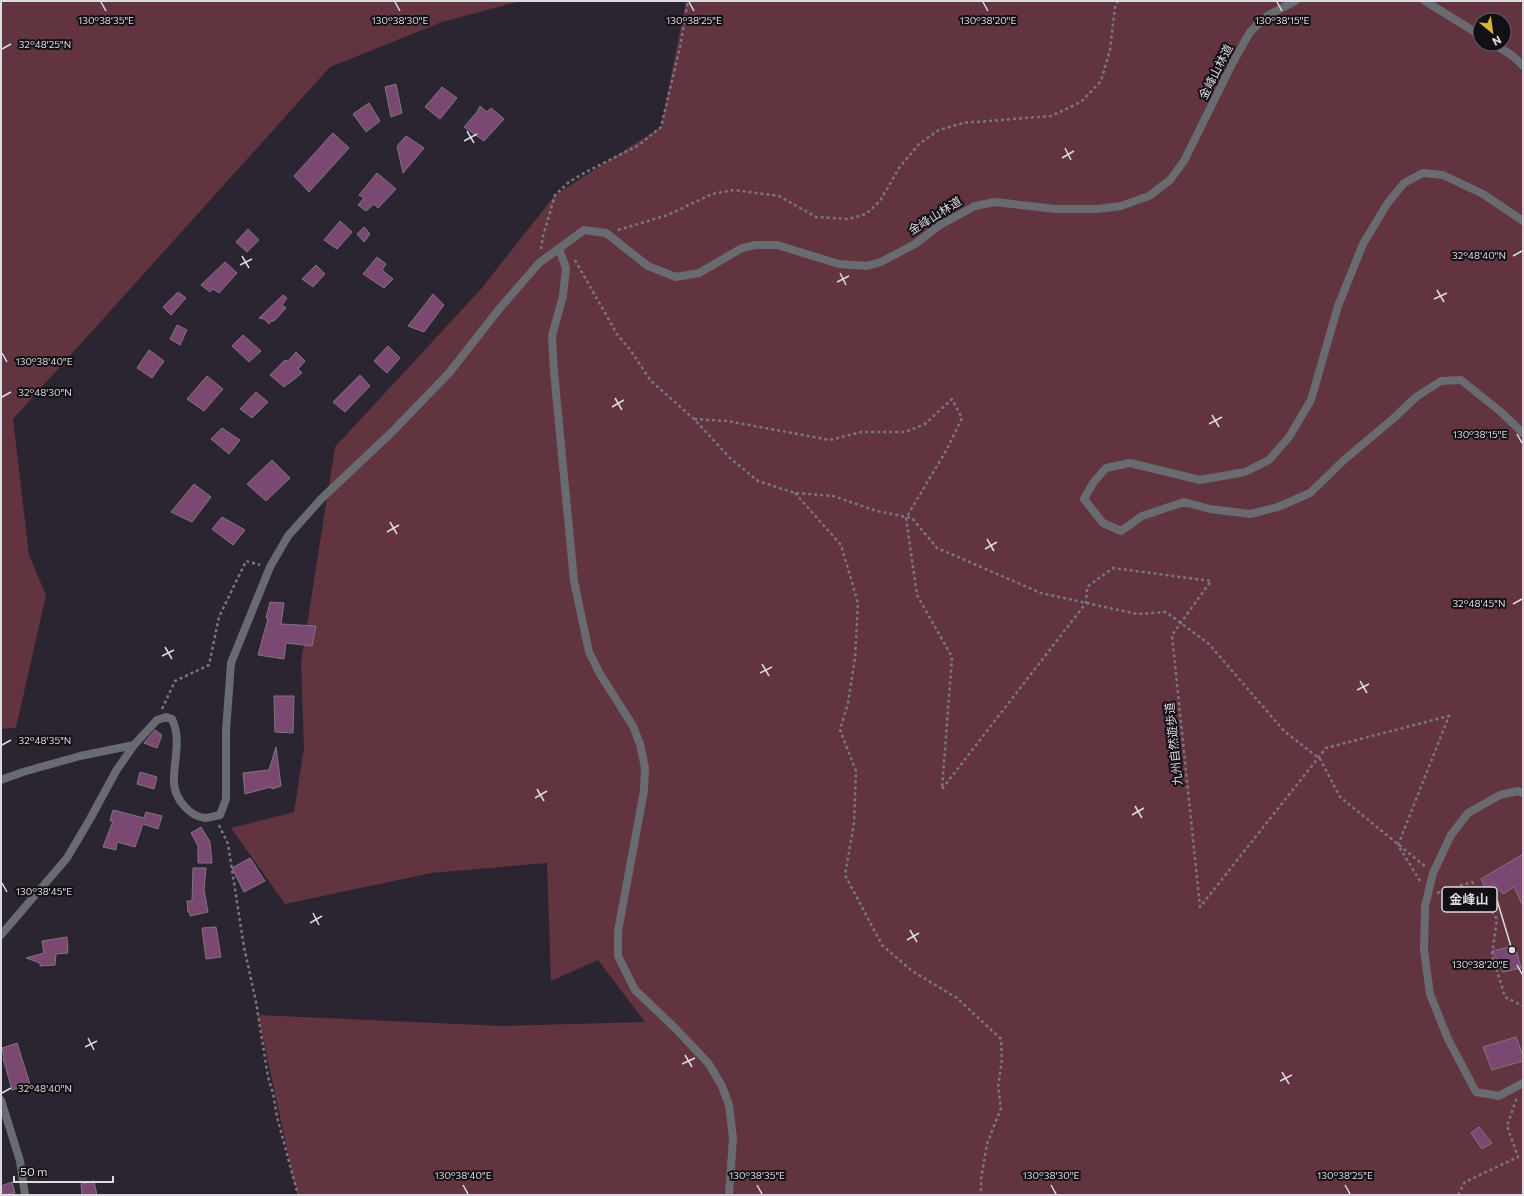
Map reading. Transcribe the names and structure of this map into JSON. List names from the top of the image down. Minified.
{"streets":{"street":["金峰山林道"],"path":["九州自然遊歩道"]},"places":["金峰山"],"scale_bar":"50 m","north":"bottom right","coordinates":["130°38'35\"E","130°38'30\"E","130°38'25\"E","130°38'20\"E","130°38'15\"E","32°48'25\"N","32°48'40\"N","130°38'40\"E","32°48'30\"N","32°48'45\"N","32°48'35\"N","130°38'45\"E"]}
